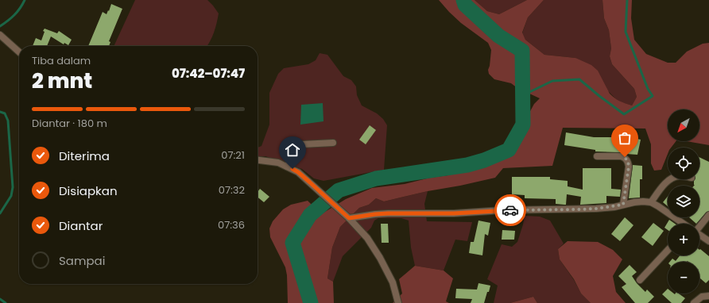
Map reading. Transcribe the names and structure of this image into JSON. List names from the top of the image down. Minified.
{"north":"bottom left","page":{"heading":["2 mnt","Tiba dalam","07:42–07:47"],"bar":"Diantar · 180 m","map_buttons":["+","−"],"list":[["Diterima","07:21"],["Disiapkan","07:32"],["Diantar","07:36"],"Sampai"]}}
